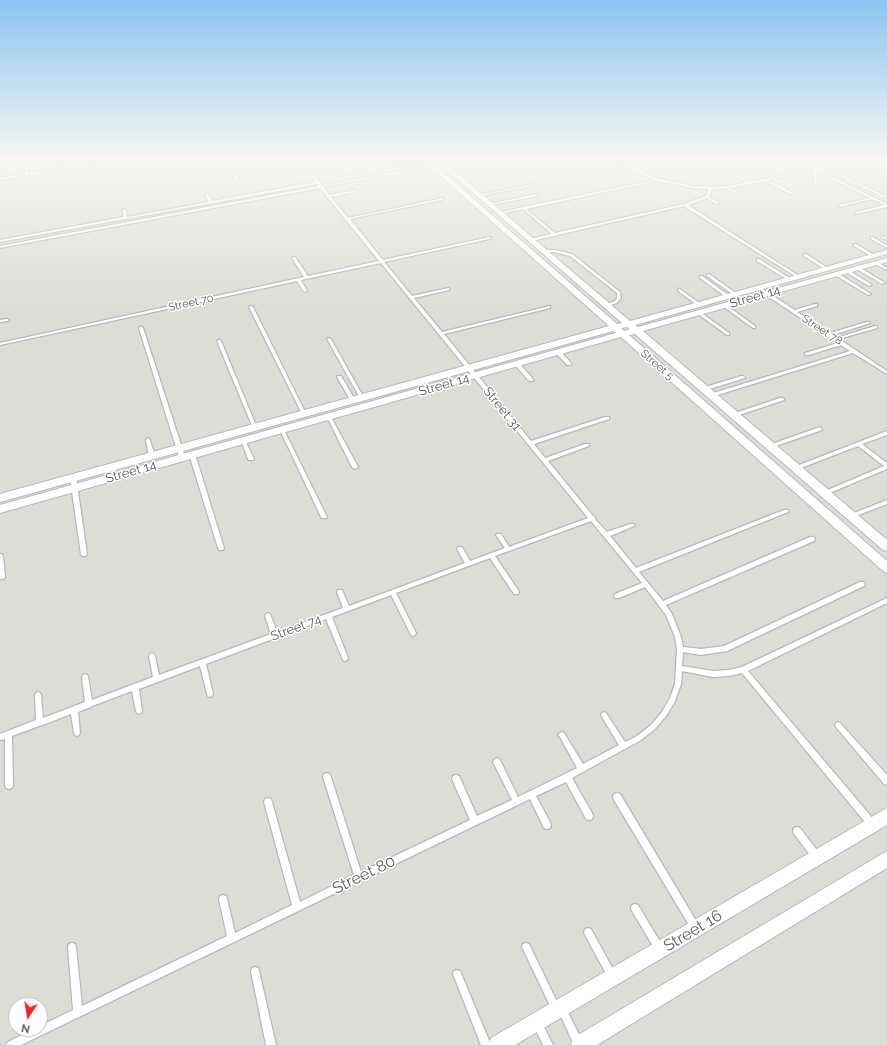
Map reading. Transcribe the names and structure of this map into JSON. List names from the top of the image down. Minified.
{"streets":{"street":["Street 14","Street 5","Street 16"],"lane":["Street 70","Street 78","Street 31","Street 74","Street 80"]},"crossings":[["Street 14","Street 78"],["Street 14","Street 5"],["Street 14","Street 31"],["Street 70","Street 31"],["Street 31","Street 74"],["Street 31","Street 80"]],"north":"bottom"}
